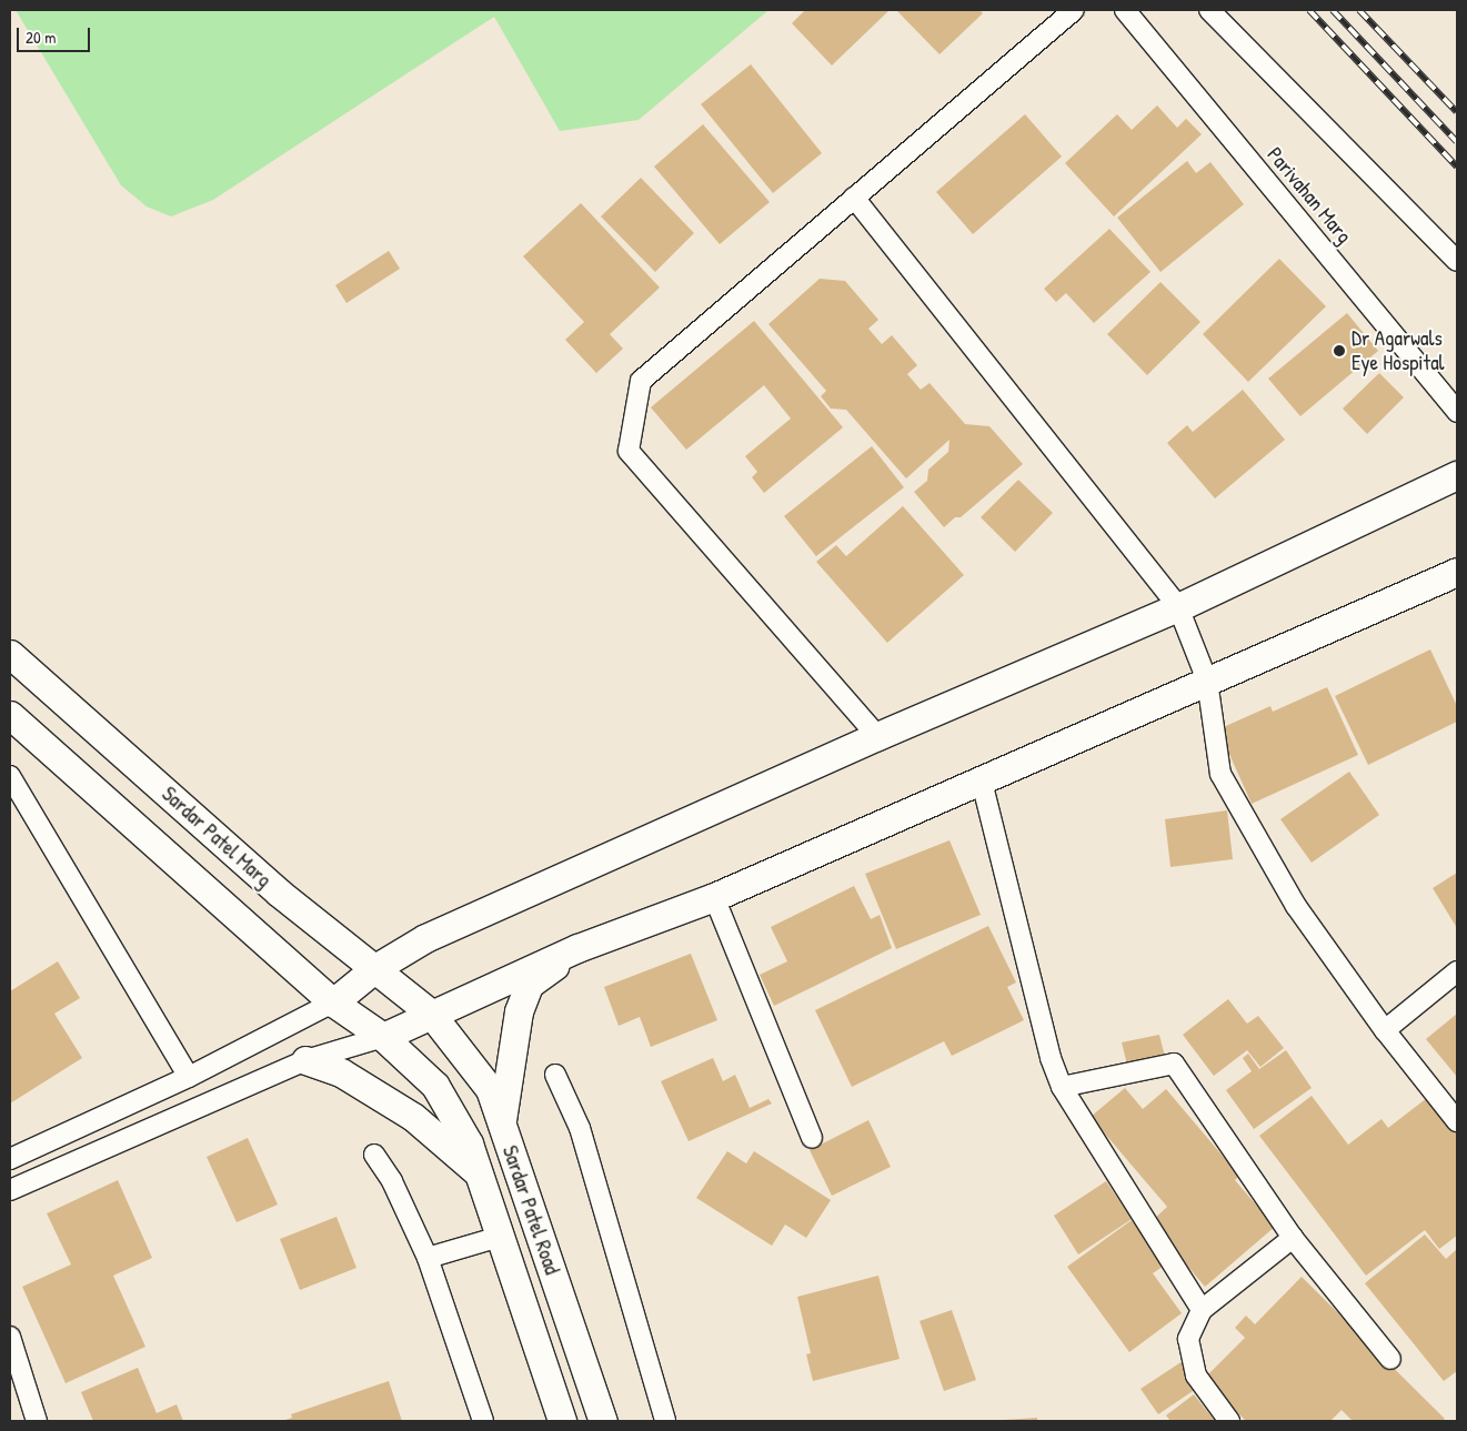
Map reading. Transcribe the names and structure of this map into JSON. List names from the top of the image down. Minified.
{"streets":{"street":["Parivahan Marg","Sardar Patel Marg","Sardar Patel Road"]},"crossings":[["Sardar Patel Marg","Sardar Patel Road"]],"places":["Dr Agarwals Eye Hospital"],"scale_bar":"20 m"}
